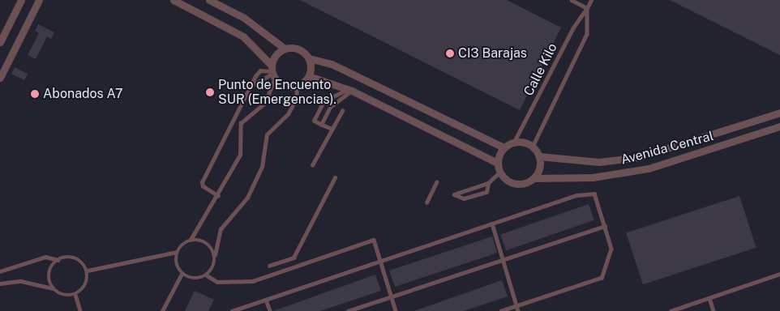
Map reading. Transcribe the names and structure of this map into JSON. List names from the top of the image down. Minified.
{"streets":{"street":["Avenida Central"],"lane":["Calle Kilo"]},"crossings":[["Calle Kilo","Avenida Central"]],"places":["CI3 Barajas","Punto de Encuento SUR (Emergencias).","Abonados A7"]}
